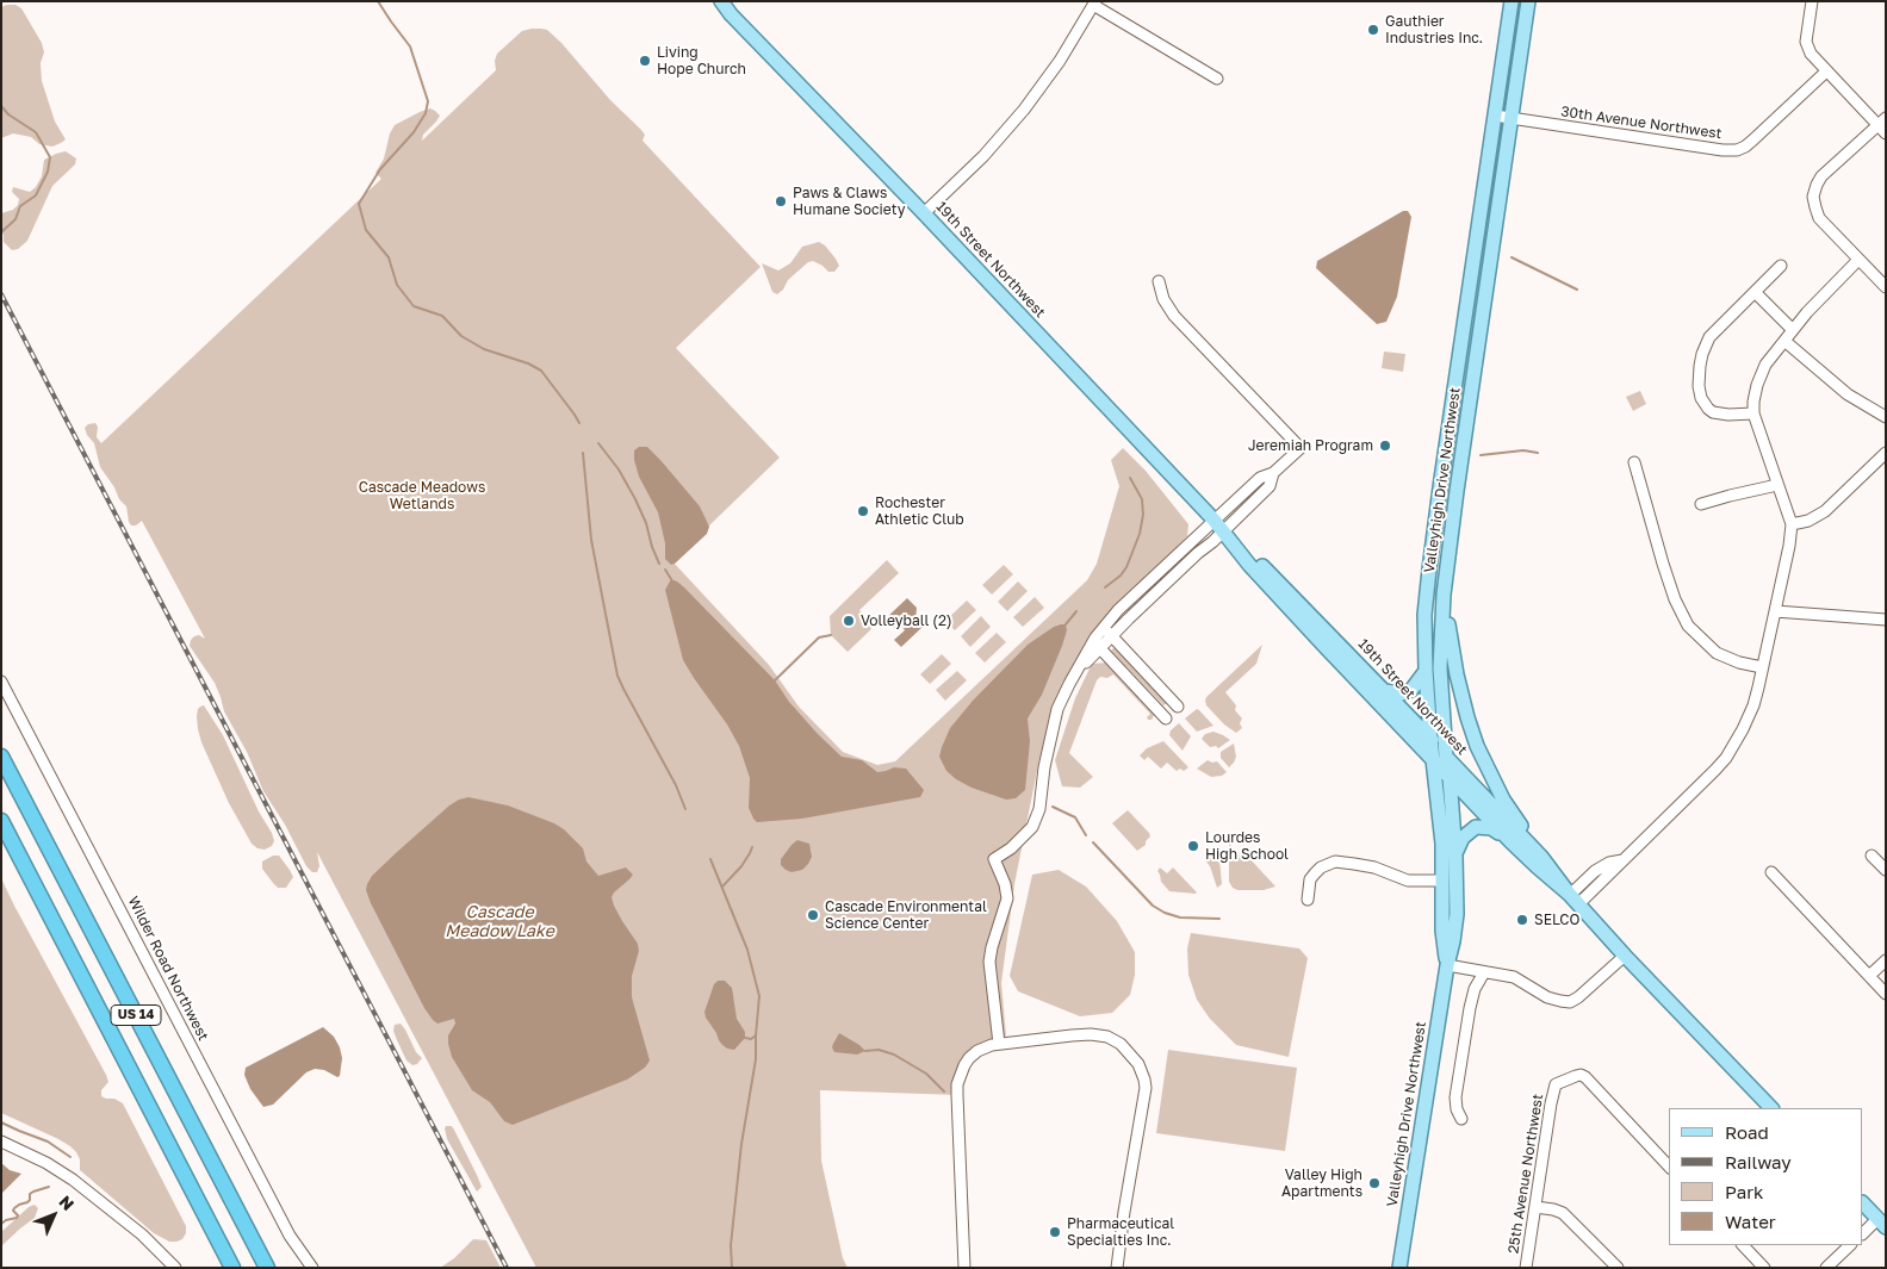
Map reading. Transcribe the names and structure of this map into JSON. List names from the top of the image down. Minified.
{"streets":{"highway":["US 14"],"main road":["19th Street Northwest","Valleyhigh Drive Northwest"],"street":["30th Avenue Northwest","Wilder Road Northwest","25th Avenue Northwest"]},"crossings":[["30th Avenue Northwest","Valleyhigh Drive Northwest"],["19th Street Northwest","Valleyhigh Drive Northwest"]],"water":["Cascade Meadow Lake"],"parks":["Cascade Meadows Wetlands"],"places":["Gauthier Industries Inc.","Living Hope Church","Paws & Claws Humane Society","Jeremiah Program","Rochester Athletic Club","Volleyball (2)","Lourdes High School","Cascade Environmental Science Center","SELCO","Valley High Apartments","Pharmaceutical Specialties Inc."],"legend":["Road","Railway","Park","Water"],"north":"top right"}
